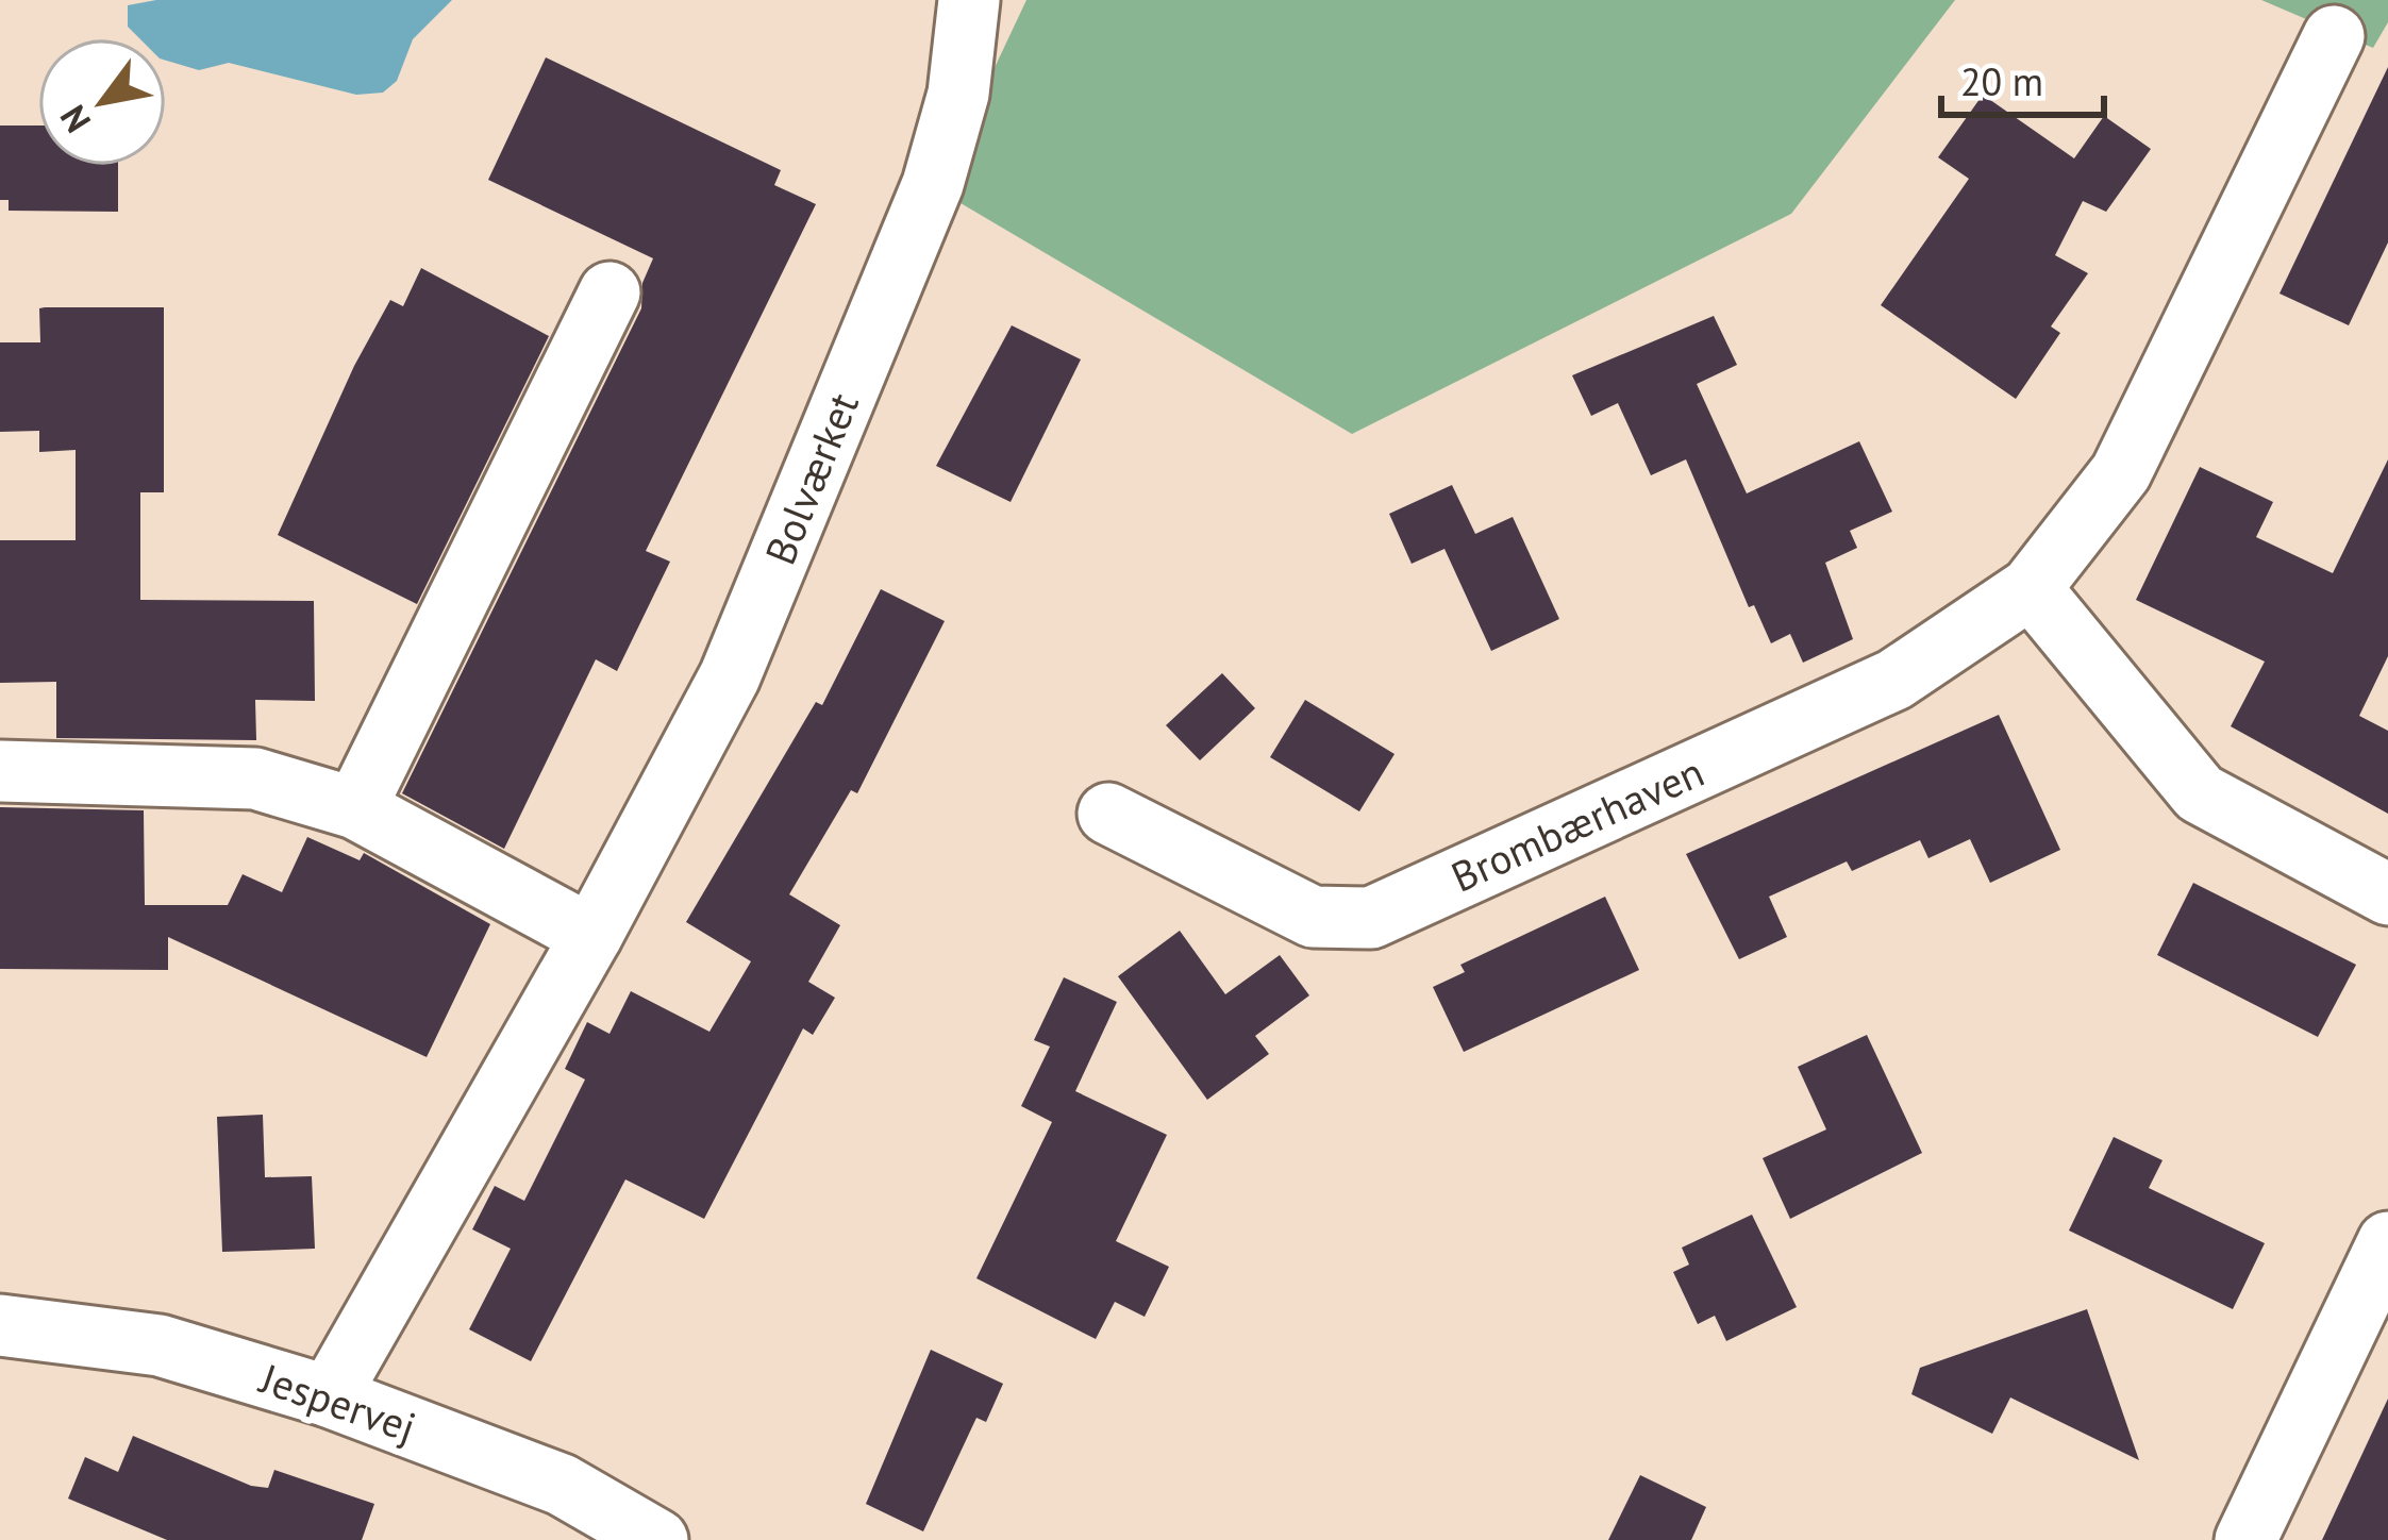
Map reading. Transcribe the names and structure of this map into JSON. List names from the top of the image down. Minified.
{"streets":{"street":["Bolværket","Brombærhaven","Jespervej"]},"crossings":[["Bolværket","Jespervej"]],"scale_bar":"20 m","north":"bottom left"}
